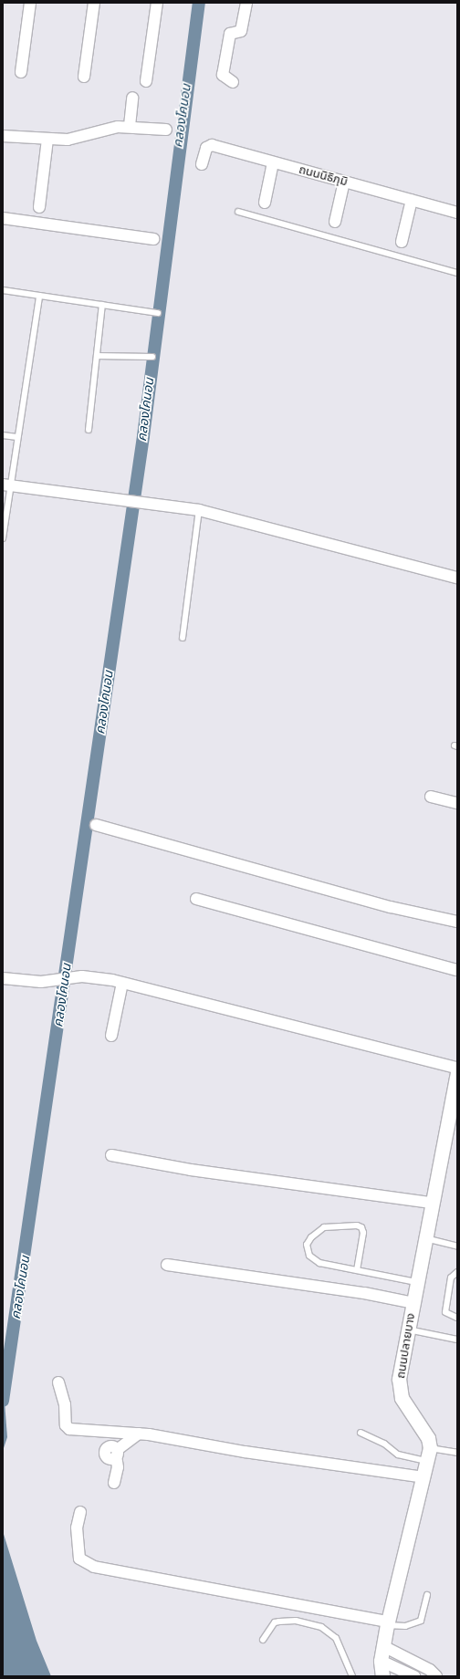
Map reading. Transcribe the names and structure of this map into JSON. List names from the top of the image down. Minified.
{"streets":{"street":["ถนนนิธิภุมิ","ถนนปลายบาง"]},"water":["คลองโคนอน"]}
